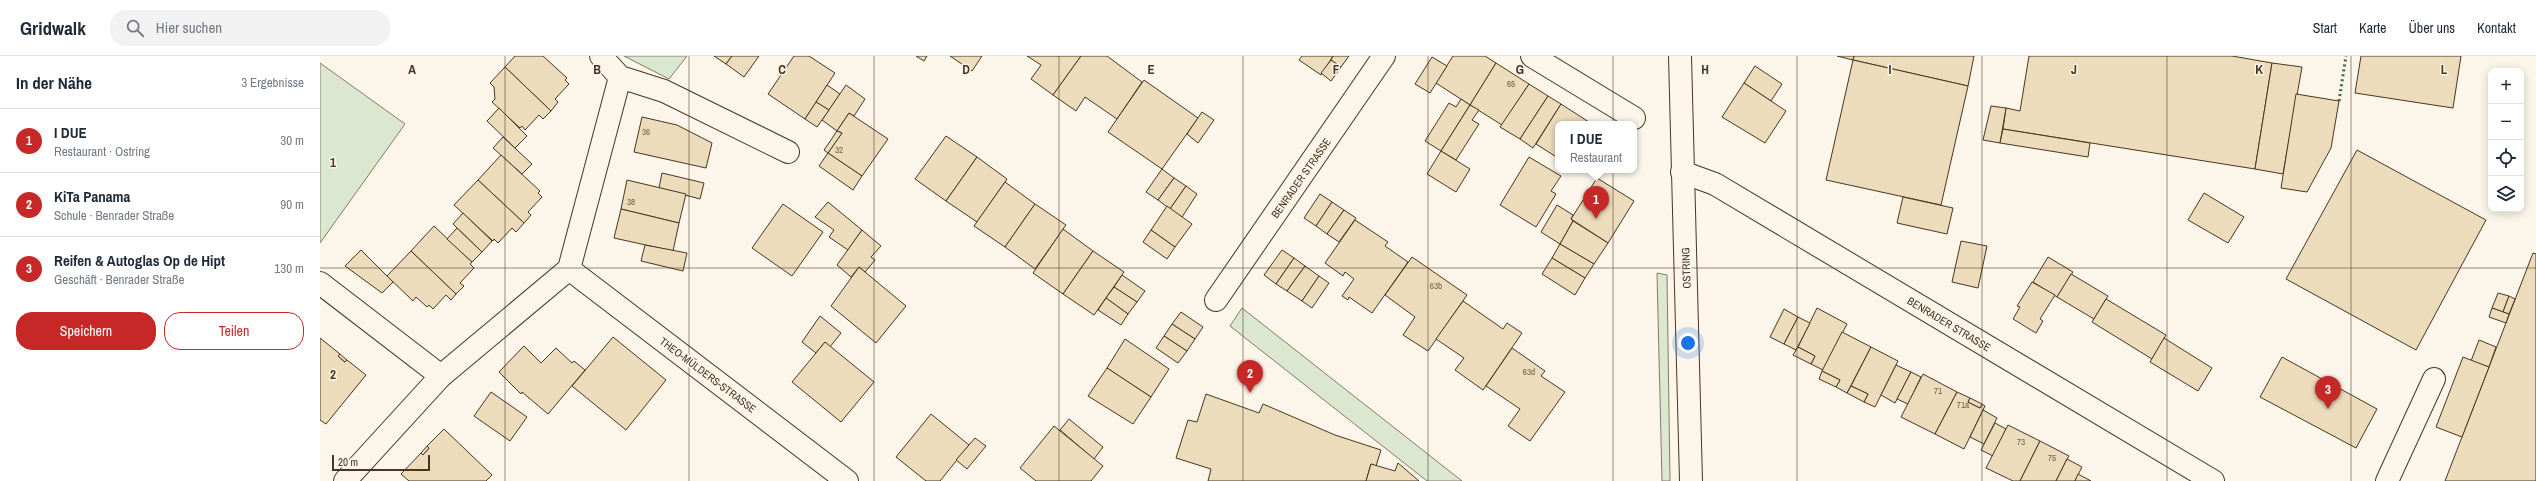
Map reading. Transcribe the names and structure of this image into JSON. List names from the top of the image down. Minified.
{"streets":{"street":["BENRADER STRASSE","OSTRING","THEO-MÜLDERS-STRASSE"]},"crossings":[["BENRADER STRASSE","OSTRING"]],"house_numbers":["65","36","32","38","63b","63d","71","71a","73","75"],"scale_bar":"20 m","page":{"header":"Gridwalk","search":"Hier suchen","nav":["Start","Karte","Über uns","Kontakt"],"heading":["In der Nähe","3 Ergebnisse"],"map_buttons":["+","−"],"list":[{"mark":"1","name":"I DUE","note":"Restaurant · Ostring","value":"30 m"},{"mark":"2","name":"KiTa Panama","note":"Schule · Benrader Straße","value":"90 m"},{"mark":"3","name":"Reifen & Autoglas Op de Hipt","note":"Geschäft · Benrader Straße","value":"130 m"}],"popup":["I DUE","Restaurant"],"pins":["1","2","3"],"buttons":["Speichern","Teilen"],"scale":"20 m"},"grid":{"columns":["A","B","C","D","E","F","G","H","I","J","K","L"],"rows":["1","2"]}}
